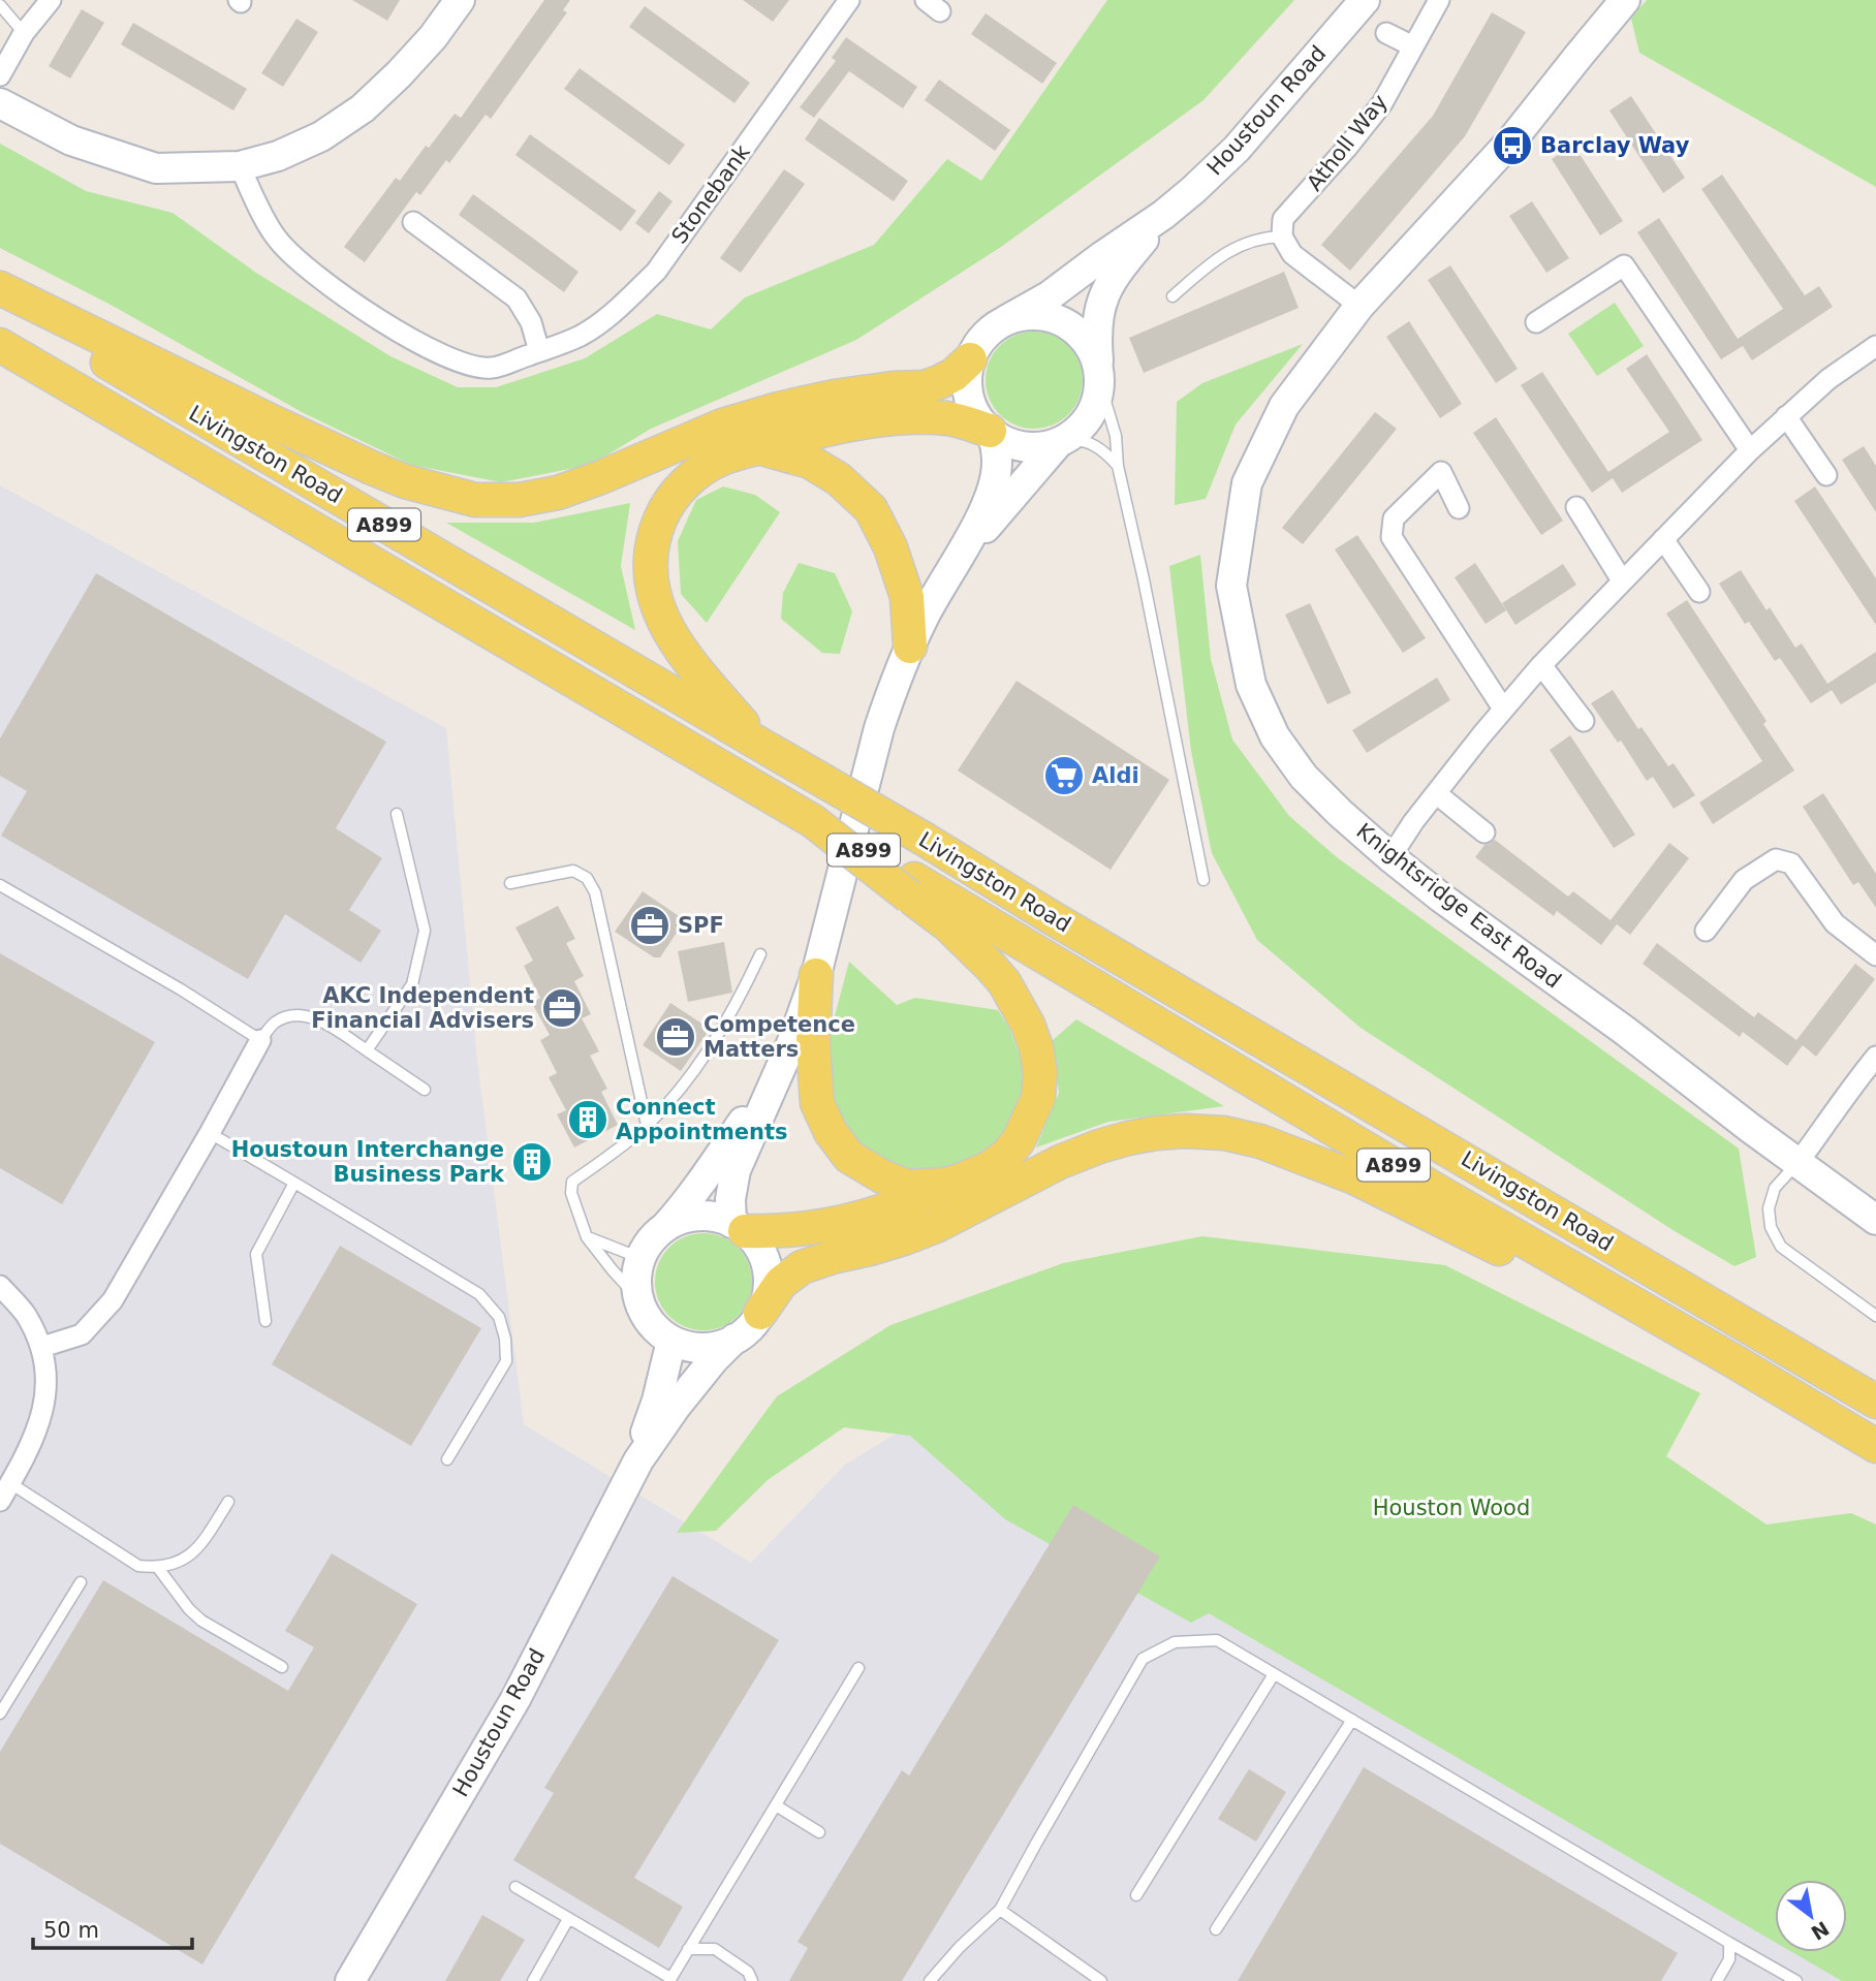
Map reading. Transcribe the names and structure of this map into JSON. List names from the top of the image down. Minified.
{"streets":{"main road":["Livingston Road","A899"],"street":["Houstoun Road","Atholl Way","Stonebank","Knightsridge East Road"]},"parks":["Houston Wood"],"places":{"bus stop":["Barclay Way"],"supermarket":["Aldi"],"office":["SPF","AKC Independent Financial Advisers","Competence Matters"],"building":["Connect Appointments","Houstoun Interchange Business Park"]},"scale_bar":"50 m","north":"bottom right"}
